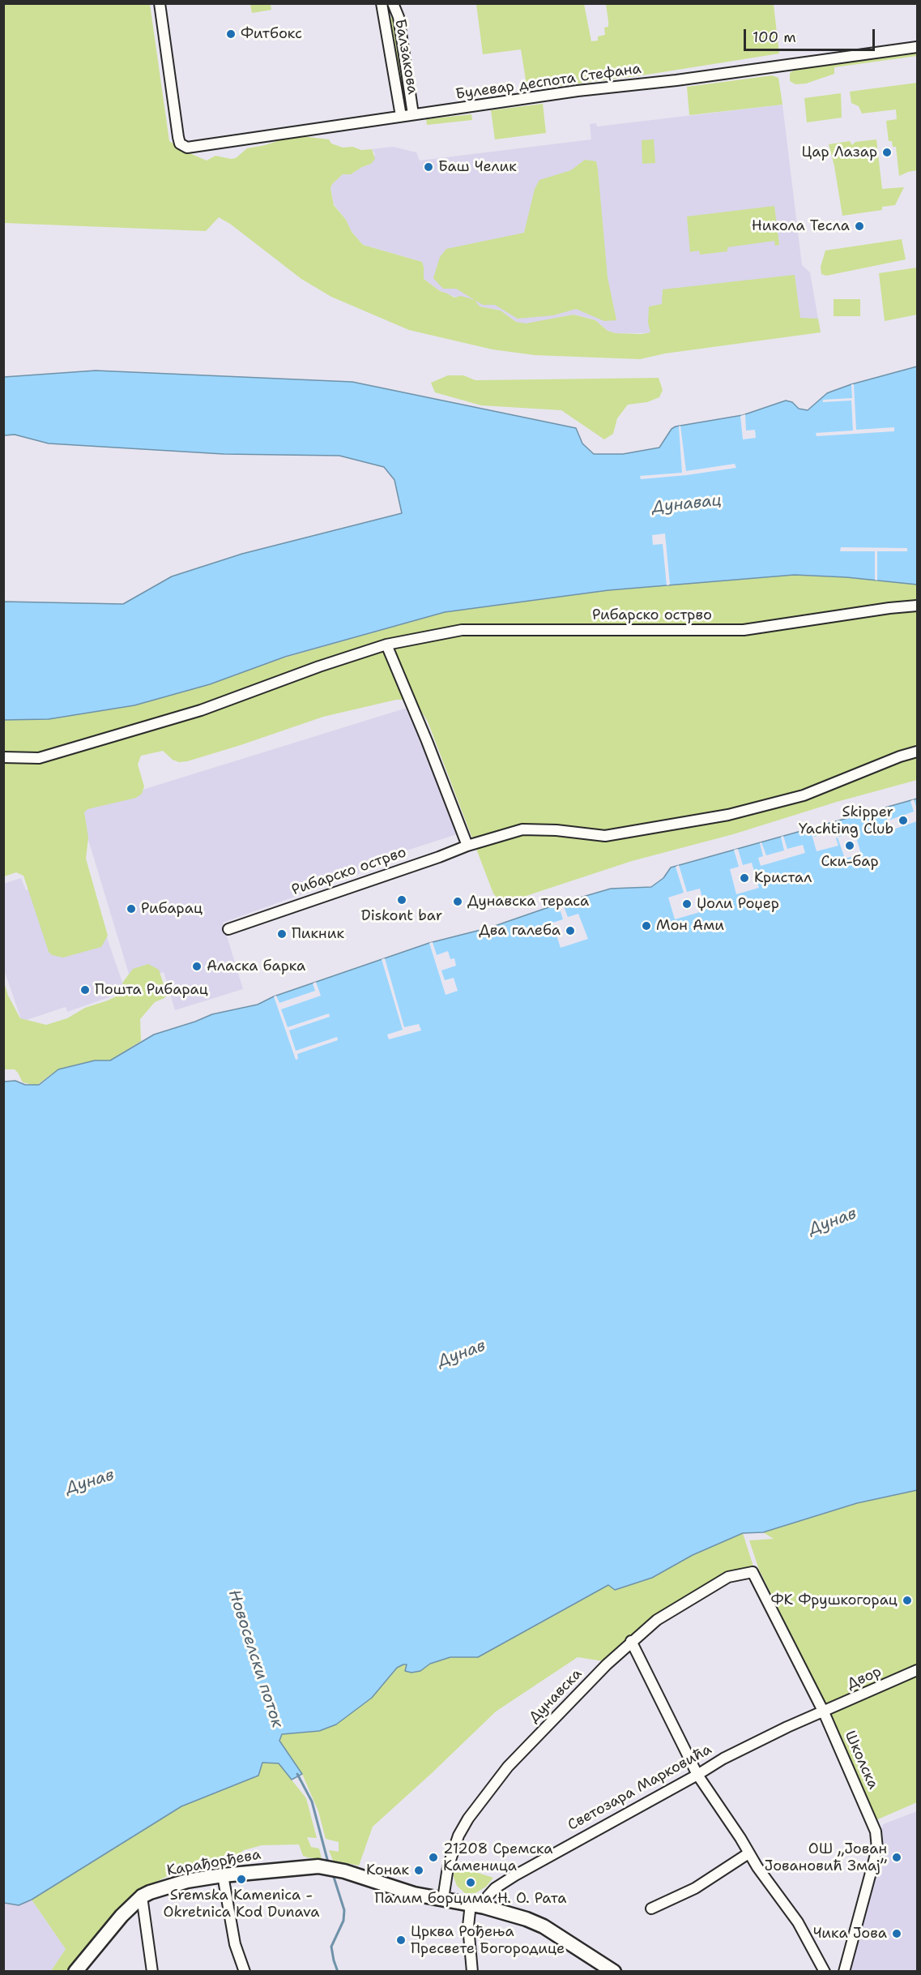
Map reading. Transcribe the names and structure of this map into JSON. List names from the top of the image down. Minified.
{"streets":{"main road":["Карађорђева"],"street":["Балзакова","Булевар деспота Стефана","Рибарско острво","Двор","Дунавска","Школска","Светозара Марковића"]},"crossings":[["Балзакова","Булевар деспота Стефана"],["Двор","Школска"],["Двор","Светозара Марковића"],["Дунавска","Школска"],["Дунавска","Карађорђева"],["Школска","Светозара Марковића"]],"water":["Дунавац","Дунав","Новоселски поток"],"places":["Фитбокс","Цар Лазар","Баш Челик","Никола Тесла","Skipper Yachting Club","Ски-бар","Кристал","Diskont bar","Дунавска тераса","Џоли Роџер","Рибарац","Мон Ами","Два галеба","Пикник","Аласка барка","Пошта Рибарац","ФК Фрушкогорац","21208 Сремска Каменица","ОШ „Јован Јовановић Змај”","Конак","Sremska Kamenica - Okretnica Kod Dunava","Палим борцима Н. О. Рата","Чика Јова","Црква Рођења Пресвете Богородице"],"scale_bar":"100 m"}
